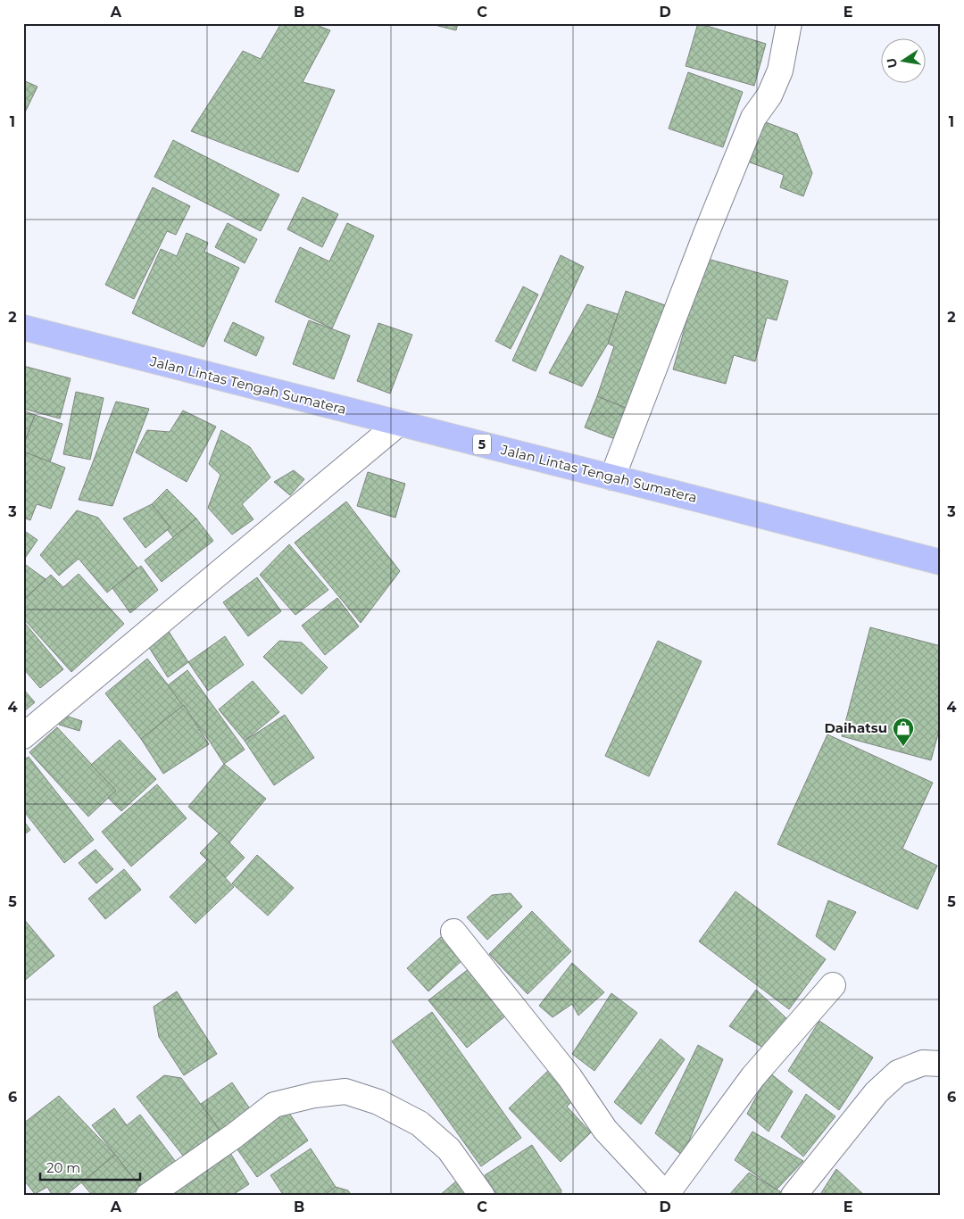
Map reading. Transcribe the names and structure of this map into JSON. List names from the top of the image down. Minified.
{"streets":{"highway":["Jalan Lintas Tengah Sumatera","5"]},"places":{"shop":["Daihatsu"]},"scale_bar":"20 m","north":"left","grid":{"columns":["A","B","C","D","E"],"rows":["1","2","3","4","5","6"]}}
